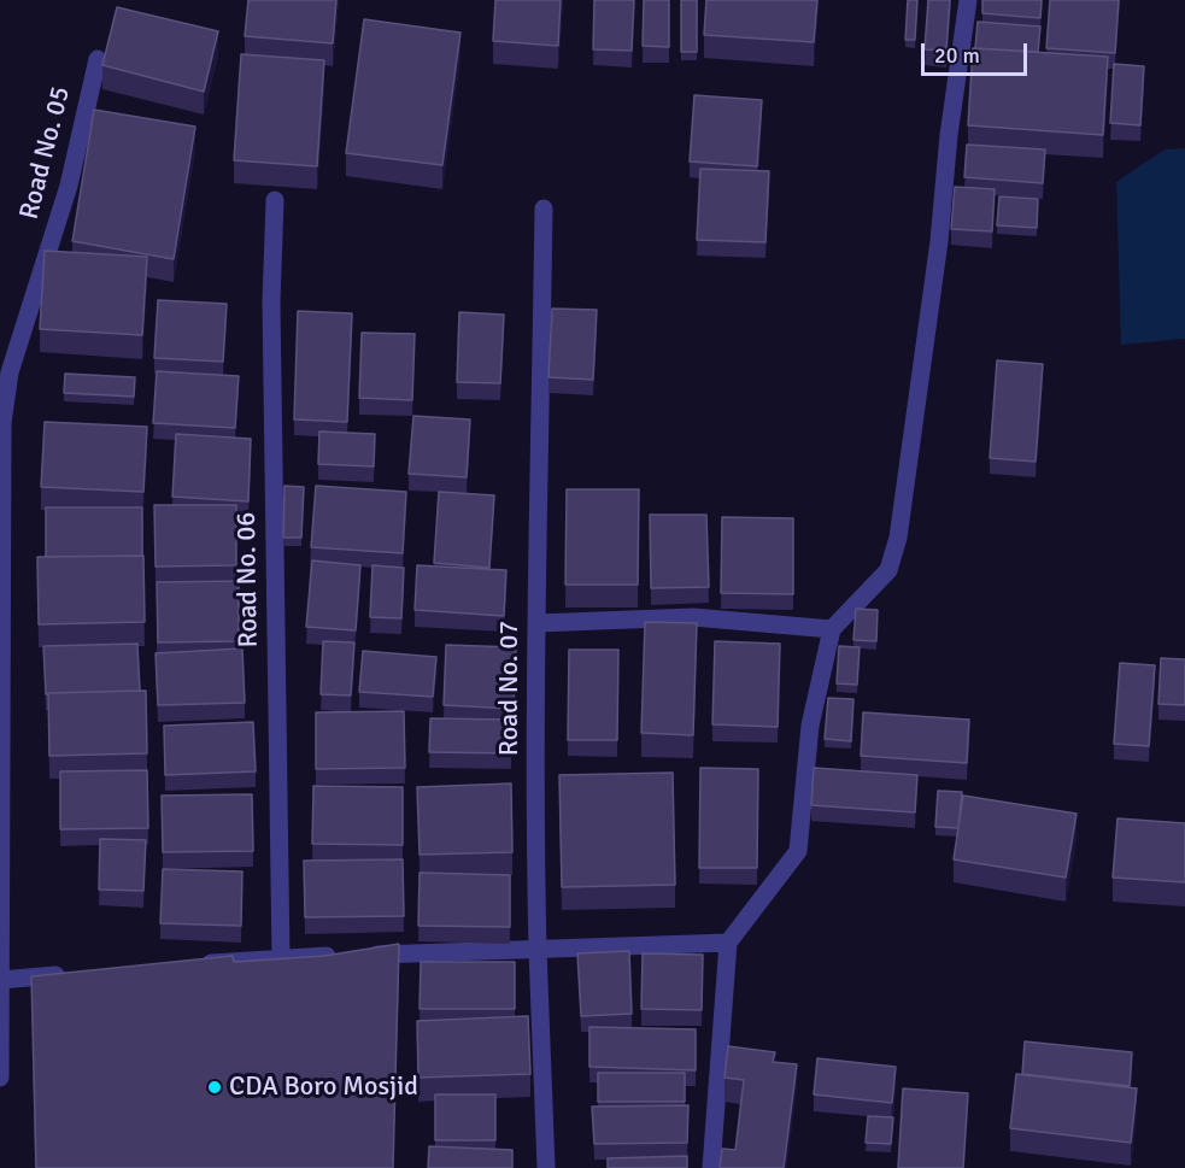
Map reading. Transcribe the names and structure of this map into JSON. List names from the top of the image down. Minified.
{"streets":{"street":["Road No. 05","Road No. 06","Road No. 07"]},"places":["CDA Boro Mosjid"],"scale_bar":"20 m"}
